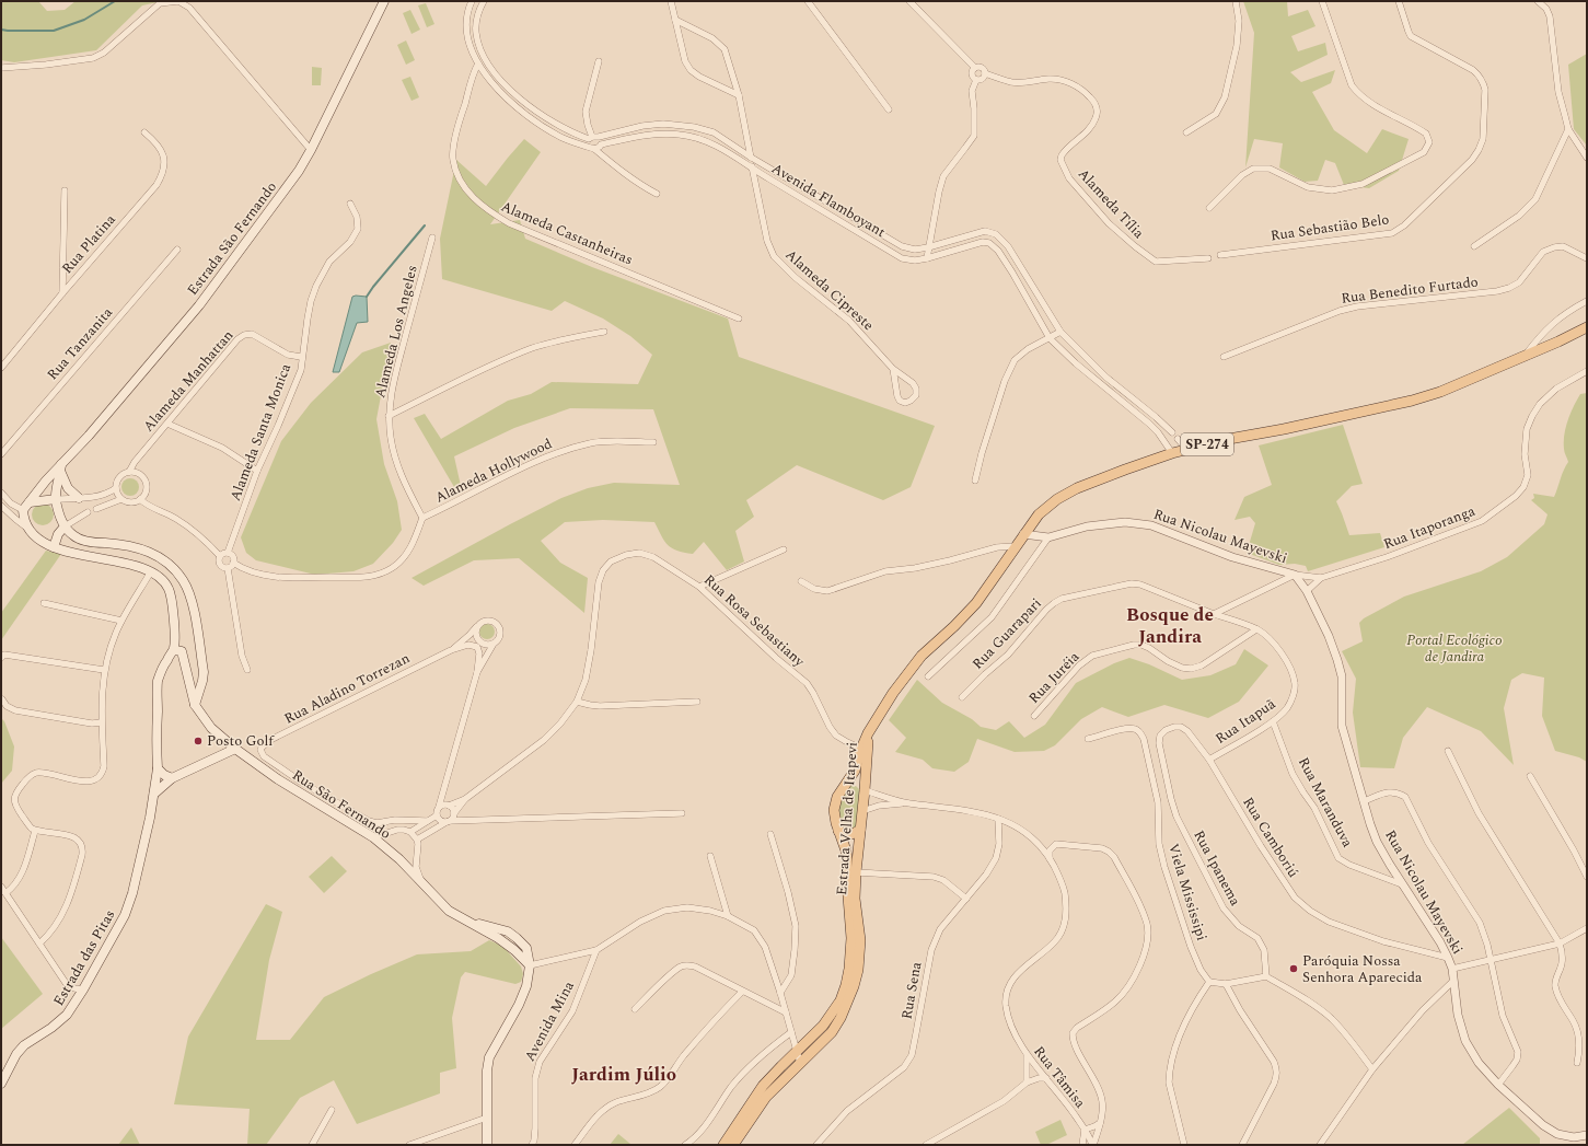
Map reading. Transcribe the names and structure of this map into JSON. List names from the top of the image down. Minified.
{"streets":{"main road":["Estrada São Fernando","SP-274","Rua São Fernando","Estrada Velha de Itapevi","Estrada das Pitas"],"street":["Avenida Flamboyant","Alameda Tília","Rua Sebastião Belo","Alameda Castanheiras","Rua Platina","Alameda Cipreste","Rua Benedito Furtado","Alameda Los Angeles","Rua Tanzanita","Alameda Manhattan","Alameda Santa Monica","Alameda Hollywood","Rua Itaporanga","Rua Nicolau Mayevski","Rua Rosa Sebastiany","Rua Guarapari","Rua Juréia","Rua Aladino Torrezan","Rua Itapuã","Rua Maranduva","Rua Camboriú","Rua Ipanema","Viela Mississipi","Rua Sena","Avenida Mina","Rua Tâmisa"]},"crossings":[["Avenida Flamboyant","Alameda Cipreste"],["Avenida Flamboyant","SP-274"],["Alameda Los Angeles","Alameda Hollywood"],["Alameda Manhattan","Alameda Santa Monica"],["SP-274","Rua Nicolau Mayevski"],["SP-274","Estrada Velha de Itapevi"],["Rua Itaporanga","Rua Nicolau Mayevski"],["Rua Nicolau Mayevski","Rua Maranduva"],["Rua Nicolau Mayevski","Rua Camboriú"],["Rua Rosa Sebastiany","Estrada Velha de Itapevi"],["Rua Guarapari","Rua Itapuã"],["Rua Juréia","Rua Itapuã"],["Rua Itapuã","Rua Maranduva"],["Rua Itapuã","Rua Camboriú"],["Estrada Velha de Itapevi","Rua Tâmisa"],["Rua Camboriú","Rua Ipanema"],["Rua Sena","Rua Tâmisa"]],"districts":["Bosque de Jandira","Jardim Júlio"],"parks":["Portal Ecológico de Jandira"],"places":["Posto Golf","Paróquia Nossa Senhora Aparecida"]}
